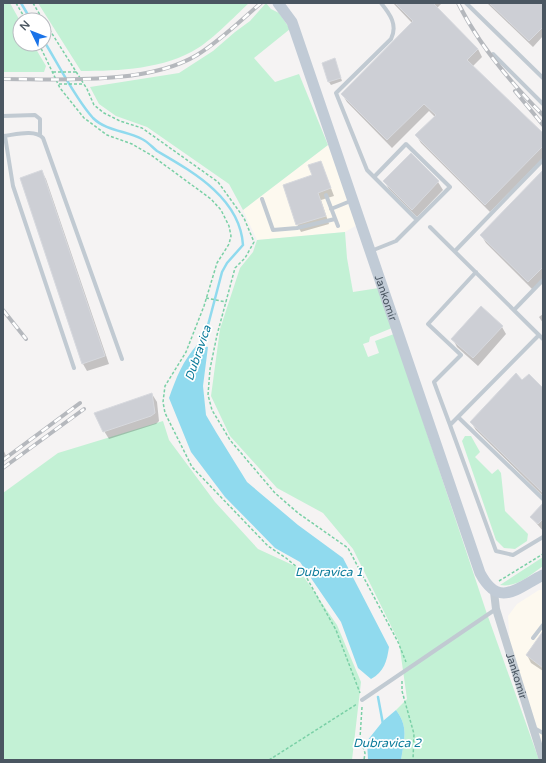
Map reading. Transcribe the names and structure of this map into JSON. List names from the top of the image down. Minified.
{"streets":{"street":["Jankomir"]},"water":["Dubravica","Dubravica 1","Dubravica 2"],"north":"top left"}
